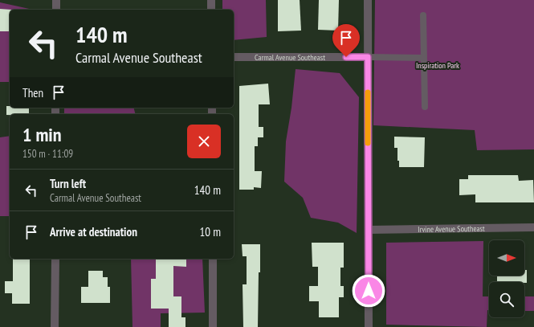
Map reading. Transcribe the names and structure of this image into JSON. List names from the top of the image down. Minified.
{"streets":{"street":["Carmal Avenue Southeast","Irvine Avenue Southeast"]},"parks":["Inspiration Park"],"north":"right","page":{"turn":["140 m","Carmal Avenue Southeast"],"then":"Then","heading":["1 min","150 m · 11:09"],"list":[{"name":"Turn left","note":"Carmal Avenue Southeast","value":"140 m"},{"name":"Arrive at destination","value":"10 m"}]}}
